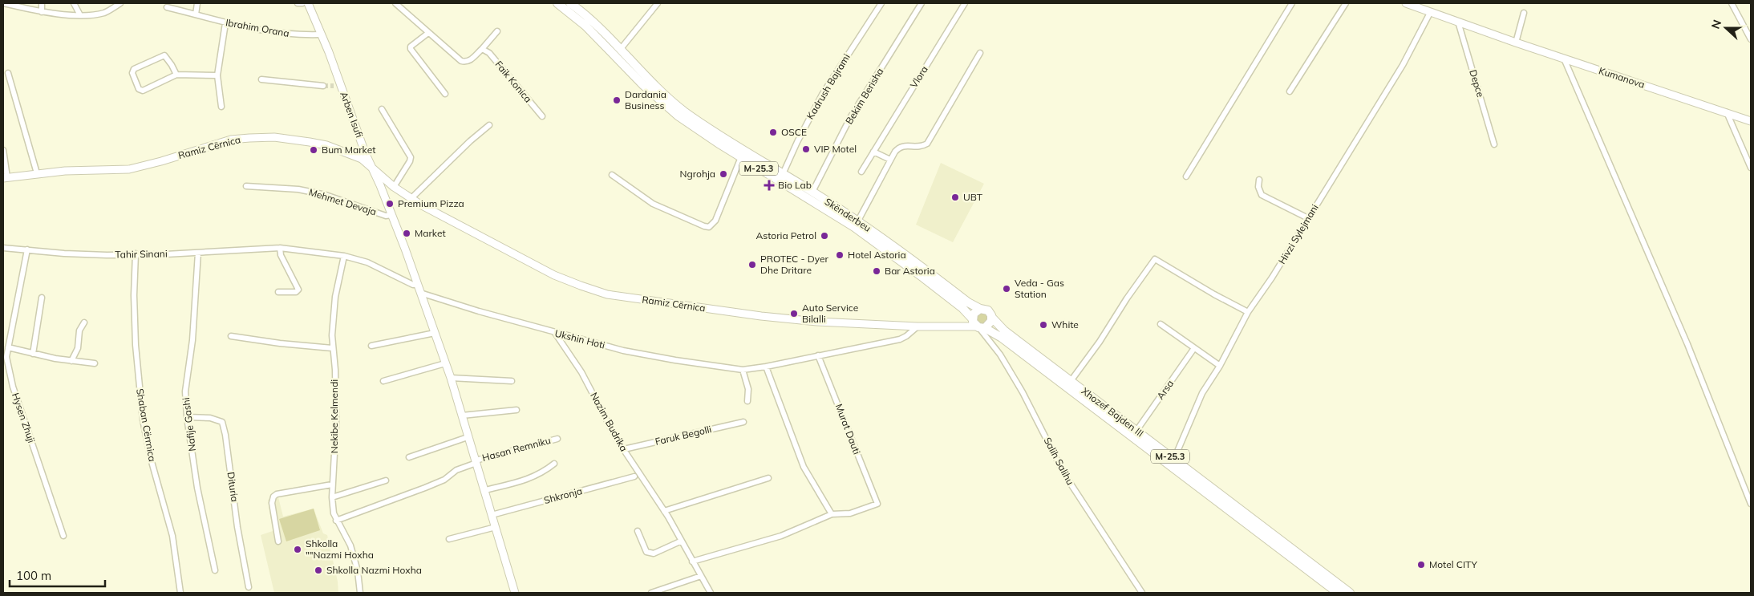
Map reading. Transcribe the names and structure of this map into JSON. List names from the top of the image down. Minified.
{"streets":{"main road":["M-25.3","Skënderbeu","Xhozef Bajden III"],"street":["Ibrahim Orana","Vlora","Kumanova","Faik Konica","Depce","Kadrush Bajrami","Bekim Berisha","Arben Isufi","Ramiz Cërnica","Mehmet Devaja","Hivzi Sylejmani","Tahir Sinani","Ukshin Hoti","Arsa","Nekibe Kelmendi","Hysen Zhuji","Nazim Budrika","Nafije Gashi","Shaban Cërrnica","Murat Dauti","Faruk Begolli","Hasan Remniku","Salih Salihu","Dituria","Shkronja"]},"crossings":[["Ibrahim Orana","Arben Isufi"],["Kumanova","Depce"],["Kumanova","Hivzi Sylejmani"],["Kadrush Bajrami","Skënderbeu"],["Bekim Berisha","Skënderbeu"],["Arben Isufi","Ramiz Cërnica"],["Arben Isufi","Mehmet Devaja"],["Arben Isufi","Tahir Sinani"],["Arben Isufi","Ukshin Hoti"],["Arben Isufi","Hasan Remniku"],["Ramiz Cërnica","M-25.3"],["Ramiz Cërnica","Skënderbeu"],["Ramiz Cërnica","Ukshin Hoti"],["Ramiz Cërnica","Xhozef Bajden III"],["Ramiz Cërnica","Salih Salihu"],["M-25.3","Skënderbeu"],["M-25.3","Xhozef Bajden III"],["M-25.3","Salih Salihu"],["Skënderbeu","Xhozef Bajden III"],["Skënderbeu","Salih Salihu"],["Hivzi Sylejmani","Xhozef Bajden III"],["Tahir Sinani","Nekibe Kelmendi"],["Tahir Sinani","Hysen Zhuji"],["Tahir Sinani","Nafije Gashi"],["Tahir Sinani","Shaban Cërrnica"],["Ukshin Hoti","Nazim Budrika"],["Ukshin Hoti","Murat Dauti"],["Ukshin Hoti","Hasan Remniku"],["Arsa","Xhozef Bajden III"],["Xhozef Bajden III","Salih Salihu"],["Nazim Budrika","Faruk Begolli"],["Nafije Gashi","Dituria"],["Hasan Remniku","Shkronja"]],"places":{"other":["Dardania Business","OSCE","VIP Motel","Bum Market","Ngrohja","UBT","Premium Pizza","Market","Astoria Petrol","Hotel Astoria","PROTEC - Dyer Dhe Dritare","Bar Astoria","Veda - Gas Station","Auto Service Bilalli","White","Shkolla \"\"Nazmi Hoxha","Motel CITY","Shkolla Nazmi Hoxha"],"health":["Bio Lab"]},"scale_bar":"100 m","north":"left"}
